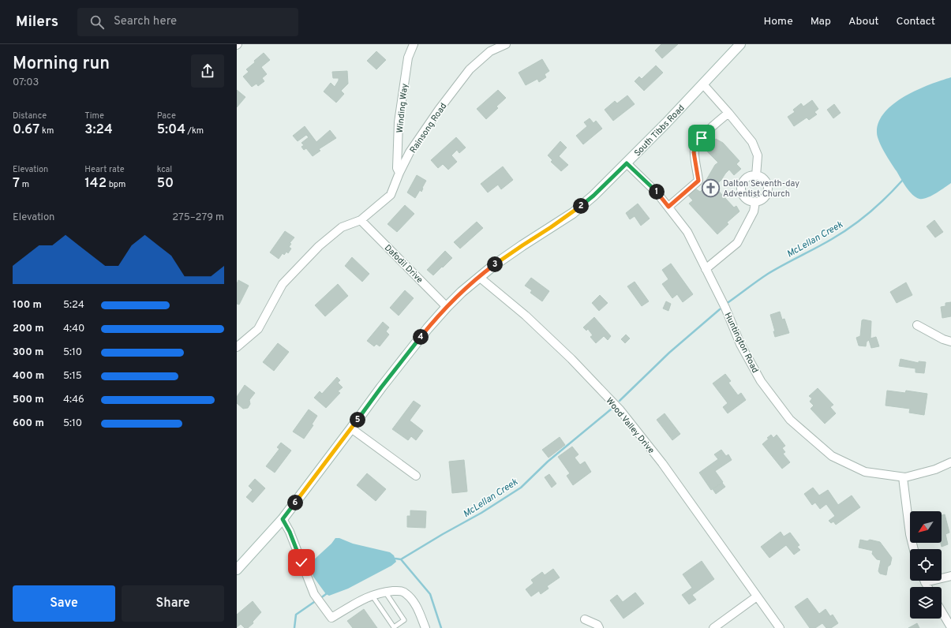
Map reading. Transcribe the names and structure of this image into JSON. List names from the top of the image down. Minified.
{"streets":{"street":["Winding Way","Rainsong Road","South Tibbs Road","Dafodil Drive","Huntington Road","Wood Valley Drive"]},"crossings":[["Winding Way","Rainsong Road"],["Rainsong Road","Dafodil Drive"],["South Tibbs Road","Dafodil Drive"],["South Tibbs Road","Huntington Road"],["South Tibbs Road","Wood Valley Drive"]],"water":["McLellan Creek"],"places":{"church":["Dalton Seventh-day Adventist Church"]},"north":"bottom left","page":{"header":"Milers","search":"Search here","nav":["Home","Map","About","Contact"],"heading":["Morning run","07:03"],"stats":[["Distance","0.67 km"],["Time","3:24"],["Pace","5:04 /km"],["Elevation","7 m"],["Heart rate","142 bpm"],["kcal","50"]],"pins":["1","2","3","4","5","6"],"chart":["Elevation","275–279 m"],"list":[{"name":"100 m","note":"5:24"},{"name":"200 m","note":"4:40"},{"name":"300 m","note":"5:10"},{"name":"400 m","note":"5:15"},{"name":"500 m","note":"4:46"},{"name":"600 m","note":"5:10"}],"buttons":["Save","Share"]}}
